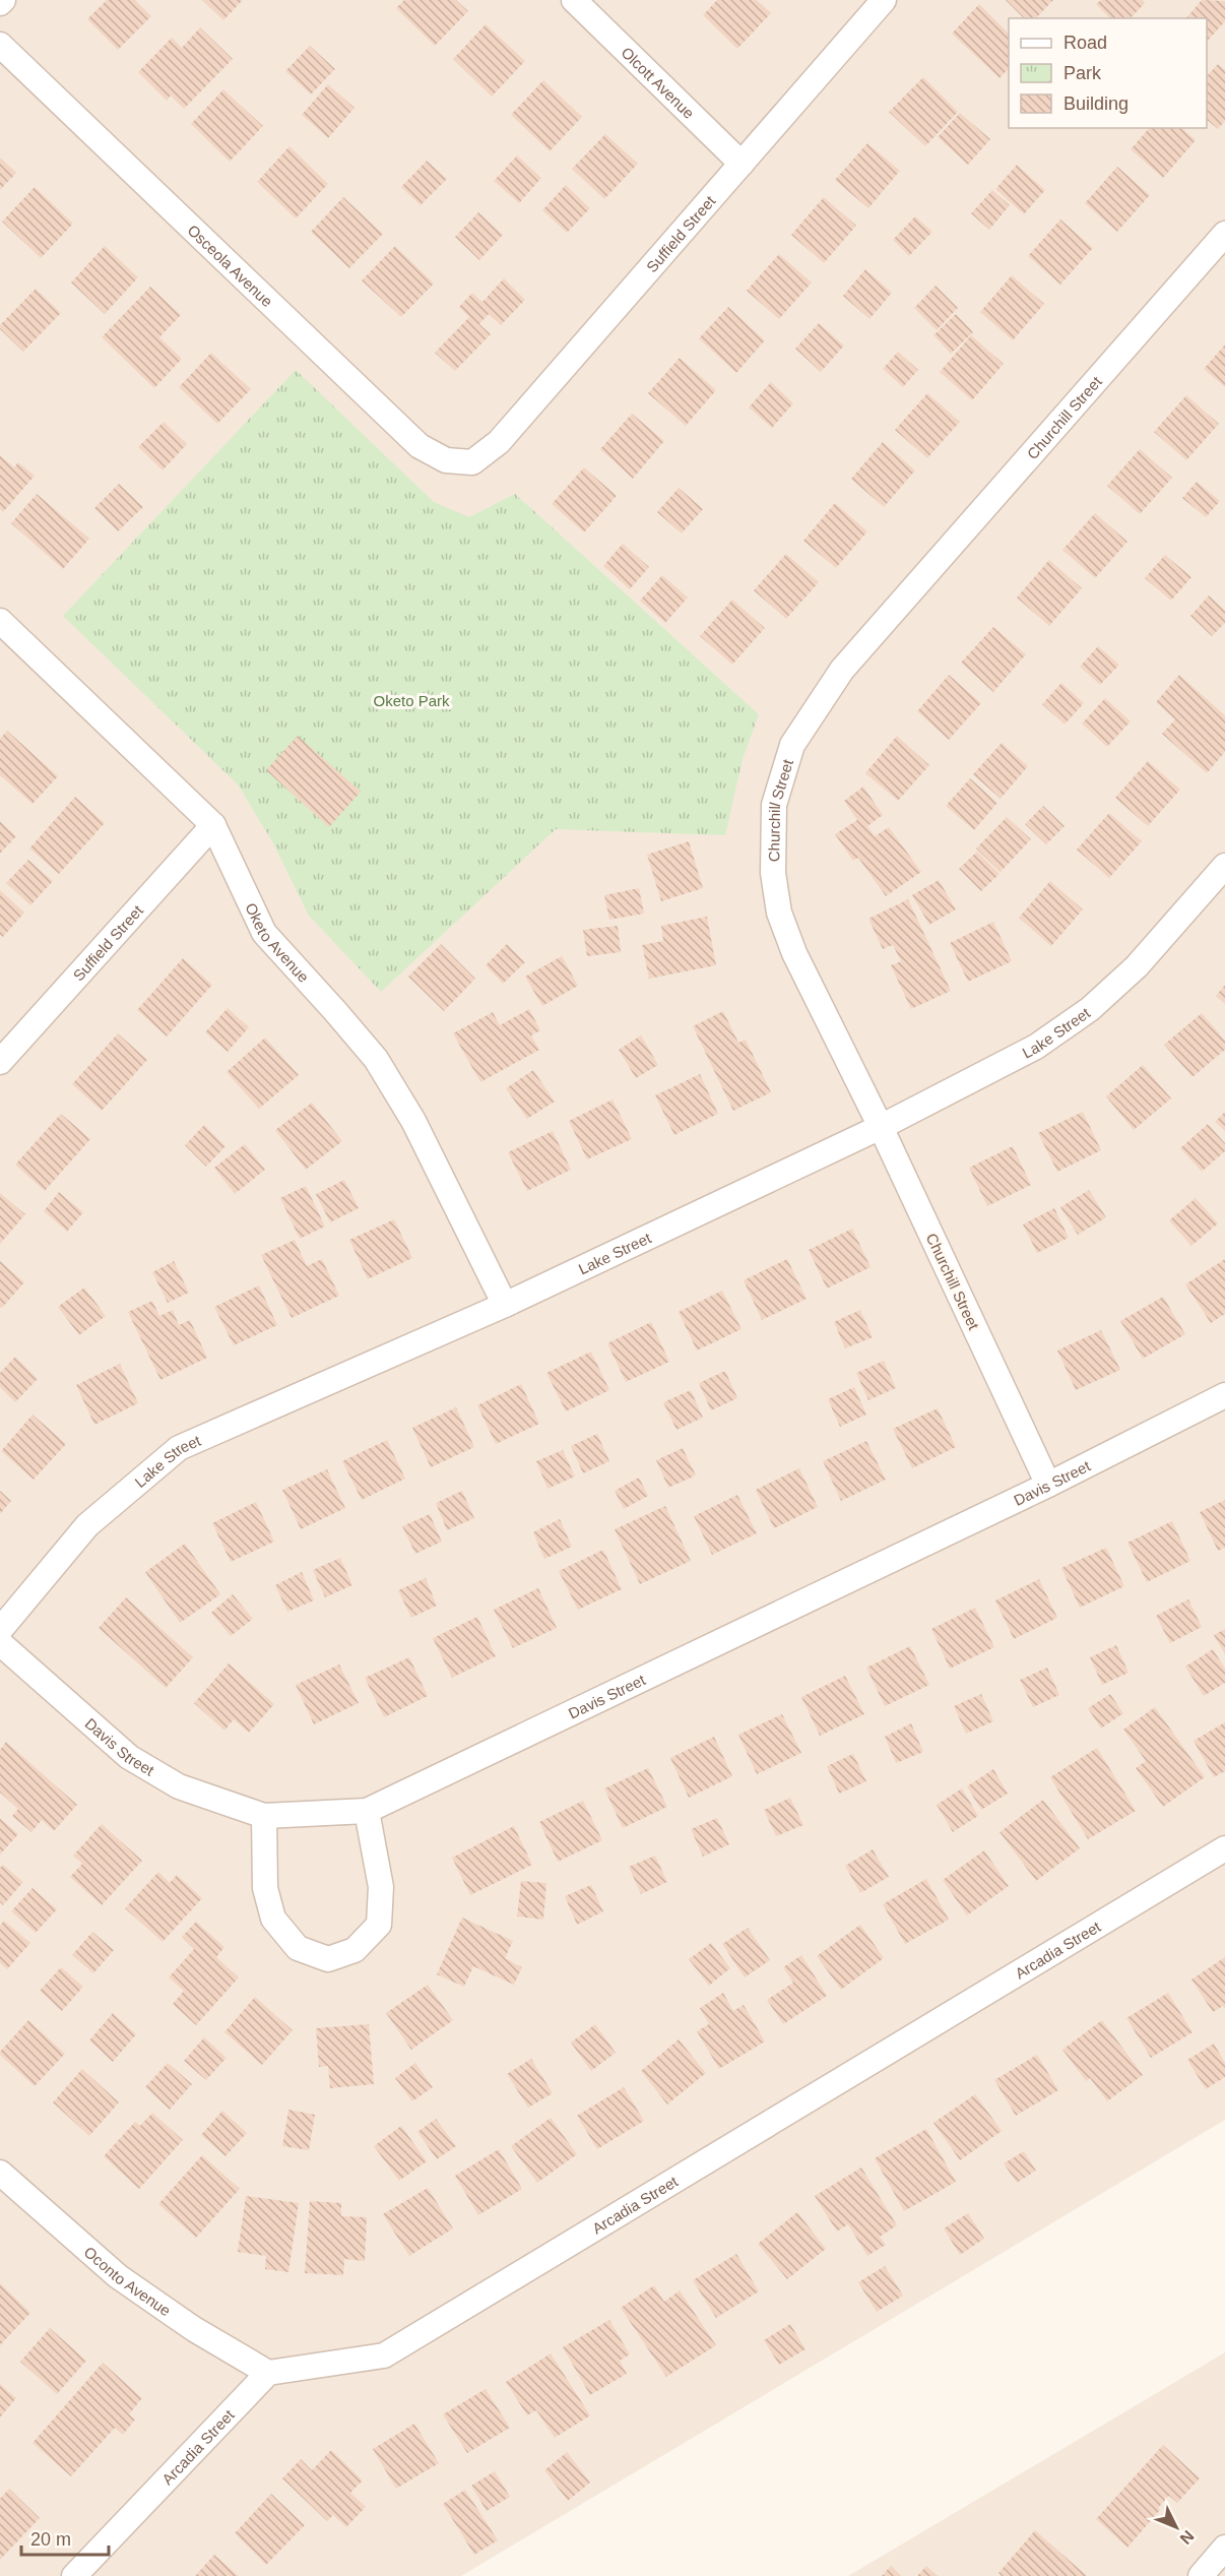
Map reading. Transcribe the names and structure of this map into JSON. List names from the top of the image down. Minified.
{"streets":{"street":["Olcott Avenue","Suffield Street","Osceola Avenue","Churchill Street","Oketo Avenue","Lake Street","Davis Street","Arcadia Street","Oconto Avenue"]},"crossings":[["Olcott Avenue","Suffield Street"],["Suffield Street","Osceola Avenue"],["Suffield Street","Oketo Avenue"],["Churchill Street","Lake Street"],["Churchill Street","Davis Street"],["Oketo Avenue","Lake Street"],["Arcadia Street","Oconto Avenue"]],"parks":["Oketo Park"],"legend":["Road","Park","Building"],"scale_bar":"20 m","north":"bottom right"}
